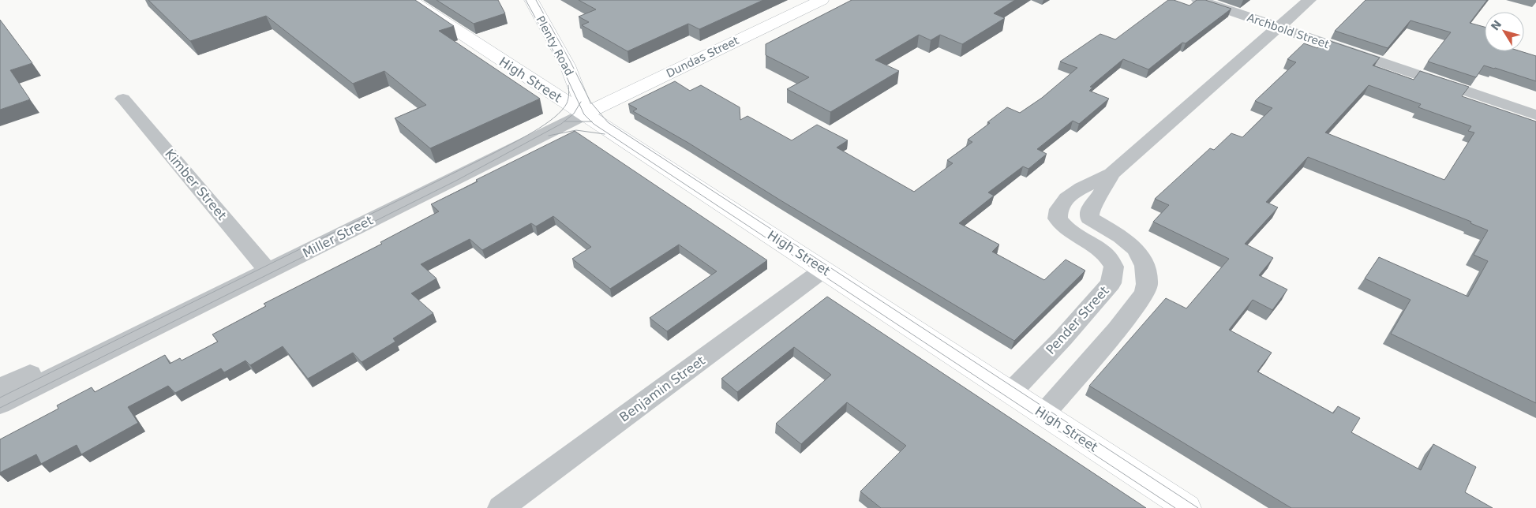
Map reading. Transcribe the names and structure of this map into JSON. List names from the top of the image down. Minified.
{"streets":{"main road":["Plenty Road","Dundas Street","High Street"],"street":["Archbold Street","Kimber Street","Miller Street","Pender Street","Benjamin Street"]},"crossings":[["Archbold Street","Pender Street"],["Plenty Road","Dundas Street"],["Plenty Road","High Street"],["Plenty Road","Miller Street"],["Dundas Street","High Street"],["Dundas Street","Miller Street"],["High Street","Miller Street"],["High Street","Pender Street"],["High Street","Benjamin Street"],["Kimber Street","Miller Street"]],"north":"top left"}
